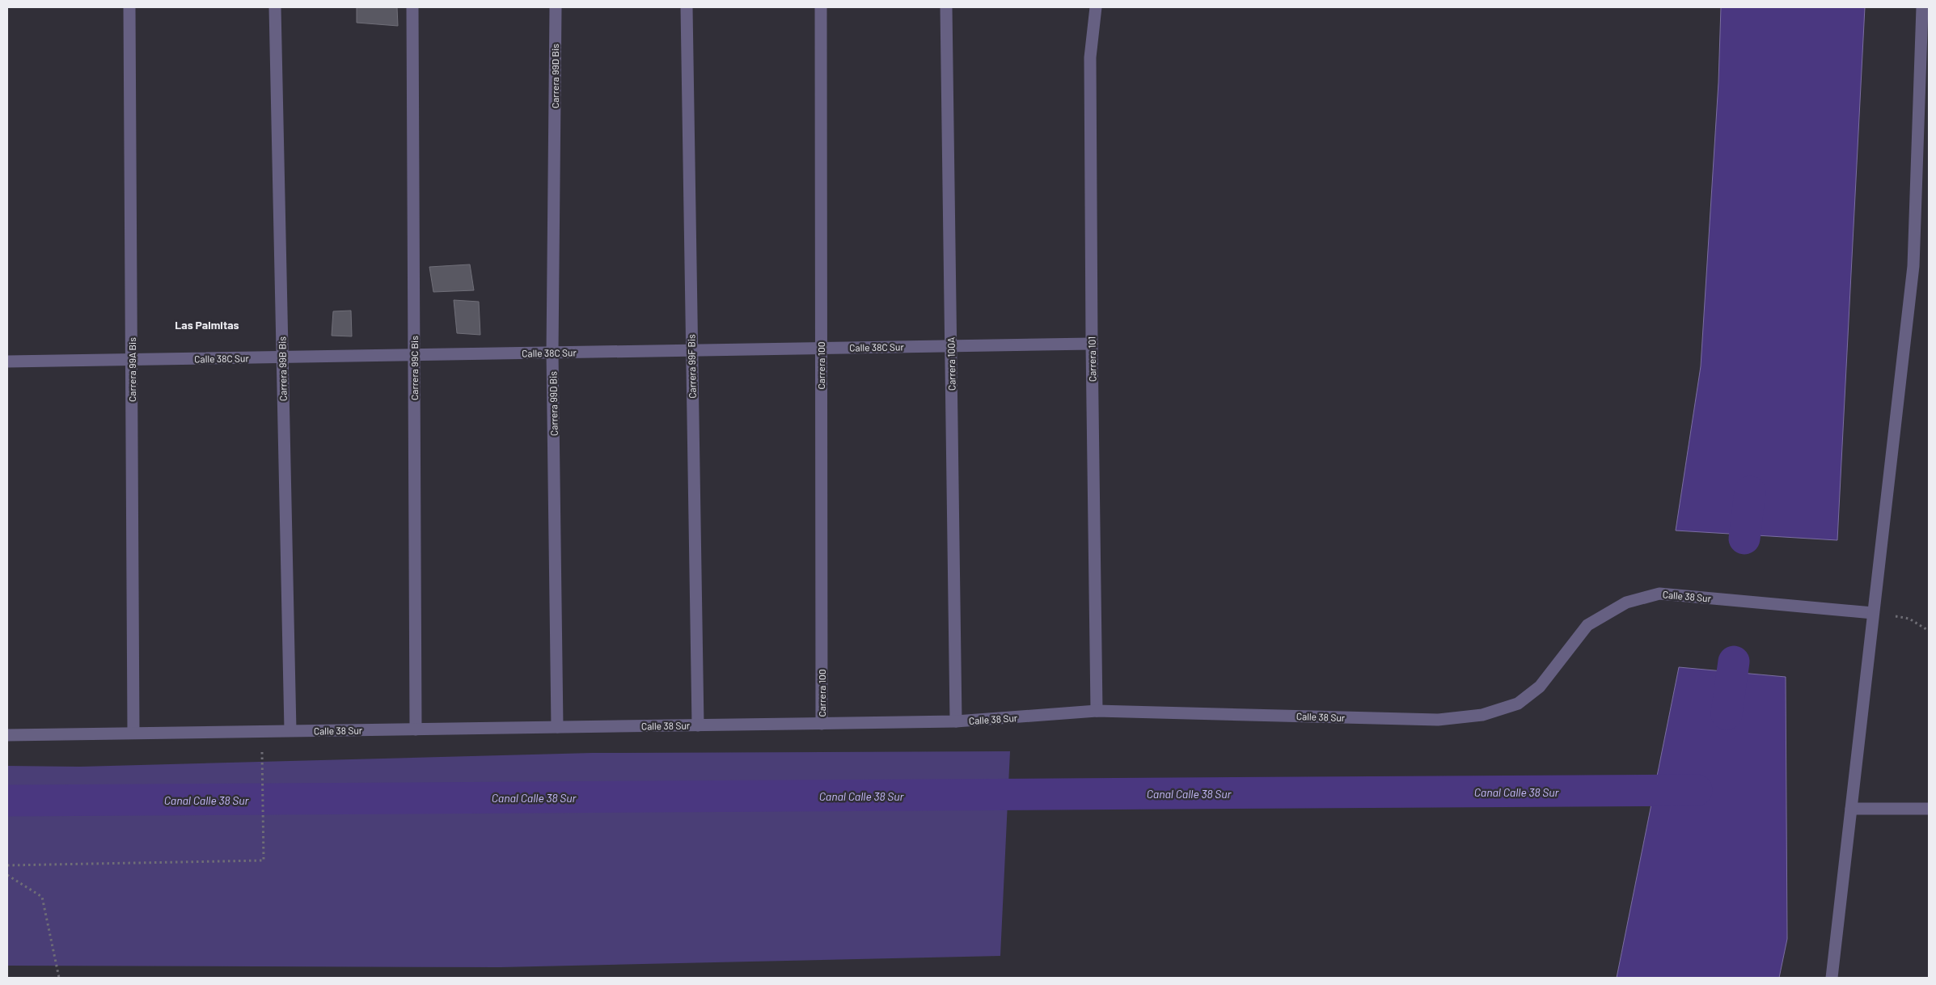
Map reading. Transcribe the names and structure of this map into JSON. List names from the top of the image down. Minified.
{"streets":{"street":["Carrera 99D Bis","Calle 38C Sur","Carrera 101","Carrera 100A","Carrera 100","Carrera 99F Bis","Carrera 99C Bis","Carrera 99B Bis","Carrera 99A Bis","Calle 38 Sur"]},"crossings":[["Carrera 99D Bis","Calle 38C Sur"],["Carrera 99D Bis","Calle 38 Sur"],["Calle 38C Sur","Carrera 101"],["Calle 38C Sur","Carrera 100A"],["Calle 38C Sur","Carrera 100"],["Calle 38C Sur","Carrera 99F Bis"],["Calle 38C Sur","Carrera 99C Bis"],["Calle 38C Sur","Carrera 99B Bis"],["Calle 38C Sur","Carrera 99A Bis"],["Carrera 101","Calle 38 Sur"],["Carrera 100A","Calle 38 Sur"],["Carrera 100","Calle 38 Sur"],["Carrera 99F Bis","Calle 38 Sur"],["Carrera 99C Bis","Calle 38 Sur"],["Carrera 99B Bis","Calle 38 Sur"],["Carrera 99A Bis","Calle 38 Sur"]],"districts":["Las Palmitas"],"water":["Canal Calle 38 Sur"]}
